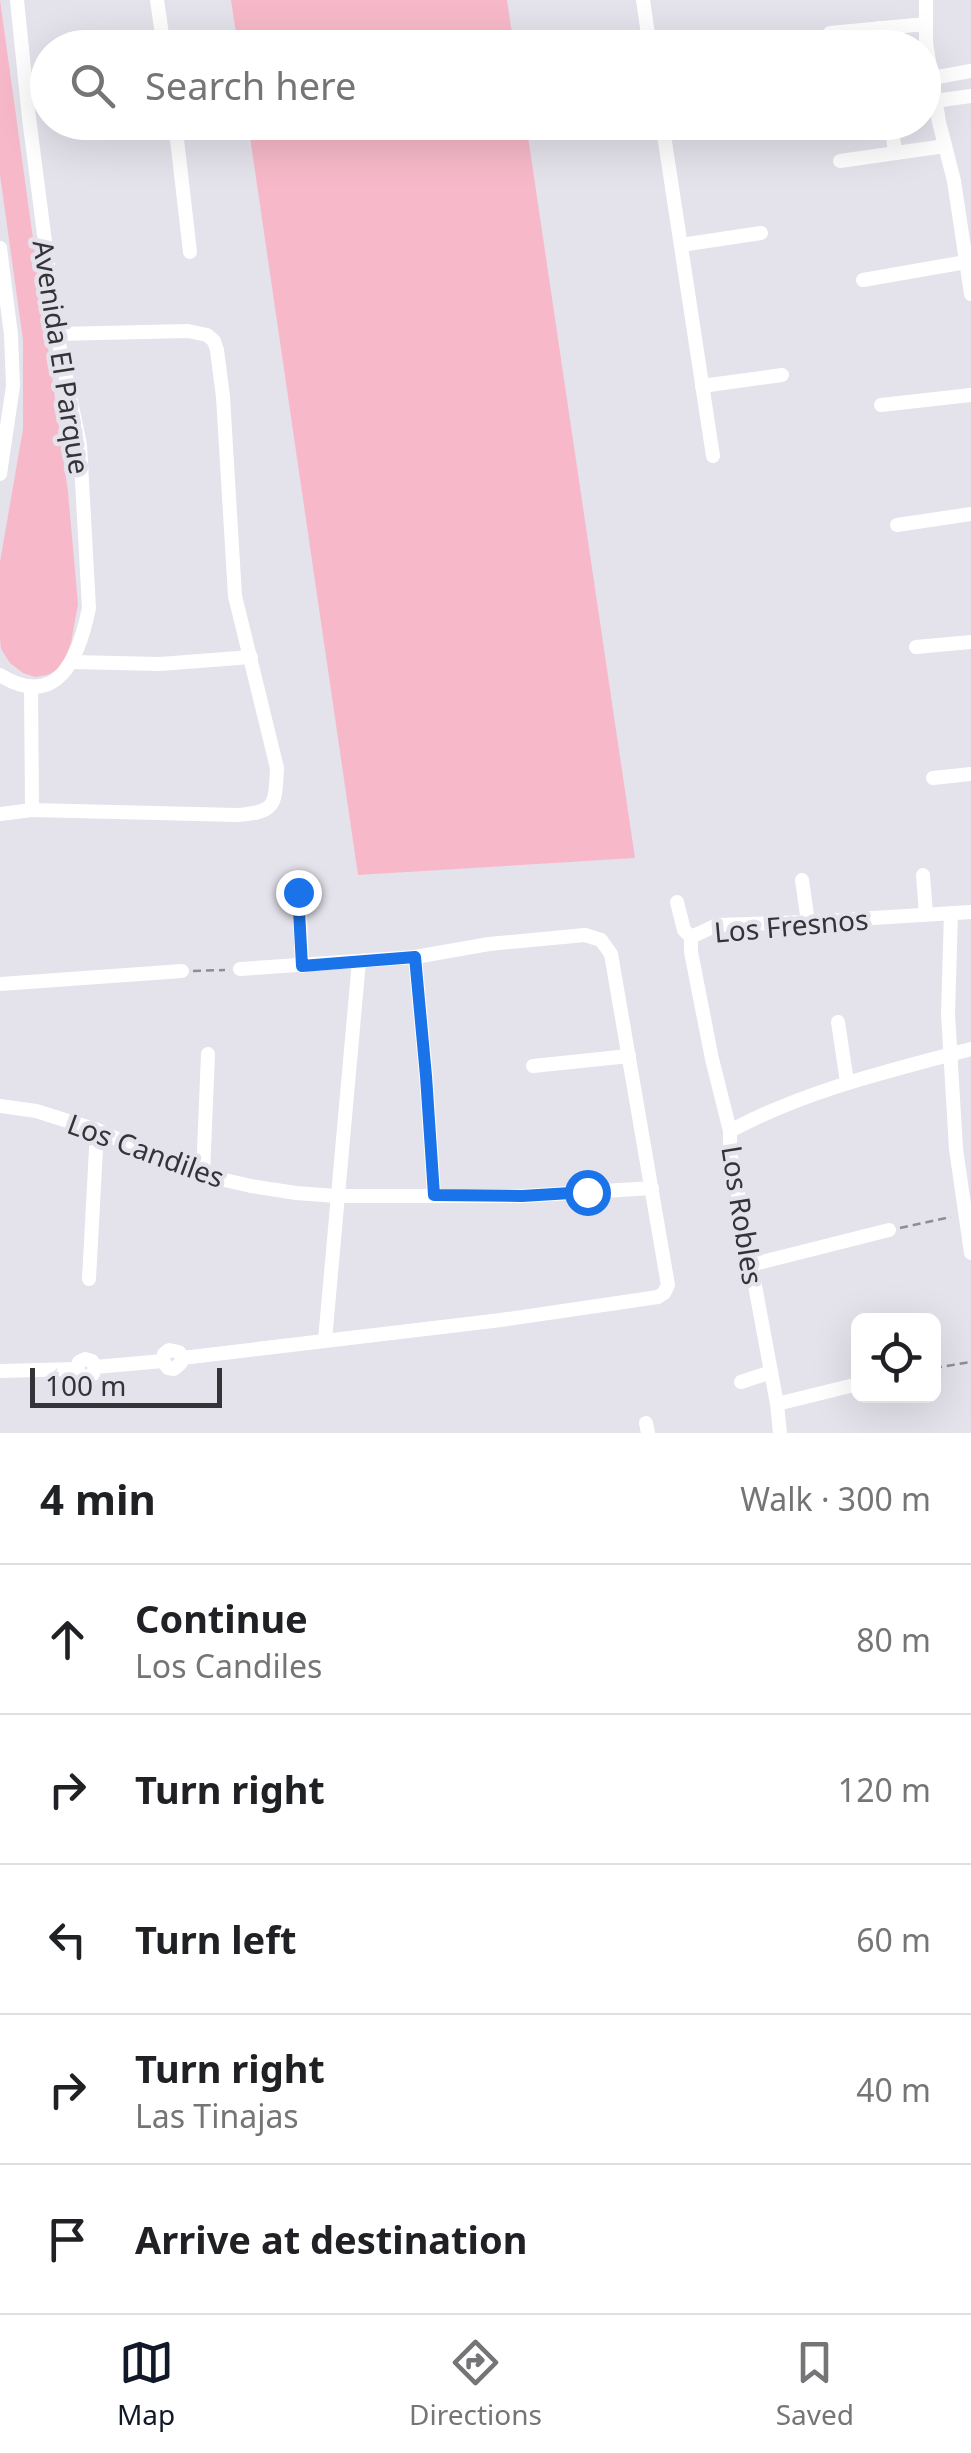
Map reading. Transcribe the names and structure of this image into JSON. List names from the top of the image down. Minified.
{"streets":{"street":["Avenida El Parque","Los Fresnos","Los Candiles","Los Robles"]},"crossings":[["Los Fresnos","Los Robles"]],"scale_bar":"100 m","page":{"search":"Search here","scale":"100 m","heading":["4 min","Walk · 300 m"],"list":[["Continue","Los Candiles","80 m"],["Turn right","120 m"],["Turn left","60 m"],["Turn right","Las Tinajas","40 m"],"Arrive at destination"],"nav":["Map","Directions","Saved"]}}
